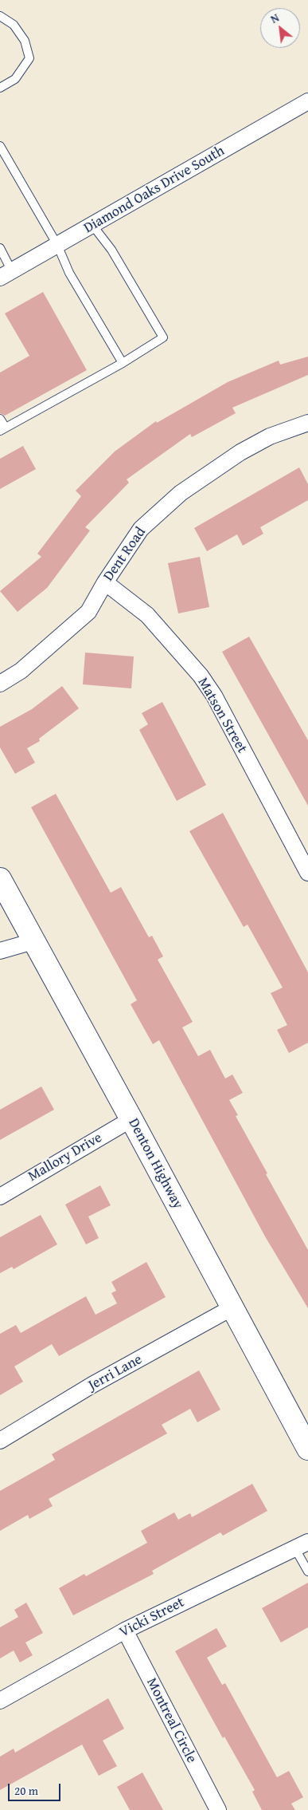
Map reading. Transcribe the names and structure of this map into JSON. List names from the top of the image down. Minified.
{"streets":{"main road":["Denton Highway"],"street":["Diamond Oaks Drive South","Dent Road","Matson Street","Mallory Drive","Jerri Lane","Vicki Street","Montreal Circle"]},"crossings":[["Dent Road","Matson Street"],["Mallory Drive","Denton Highway"],["Denton Highway","Jerri Lane"],["Vicki Street","Montreal Circle"]],"scale_bar":"20 m","north":"top left"}
